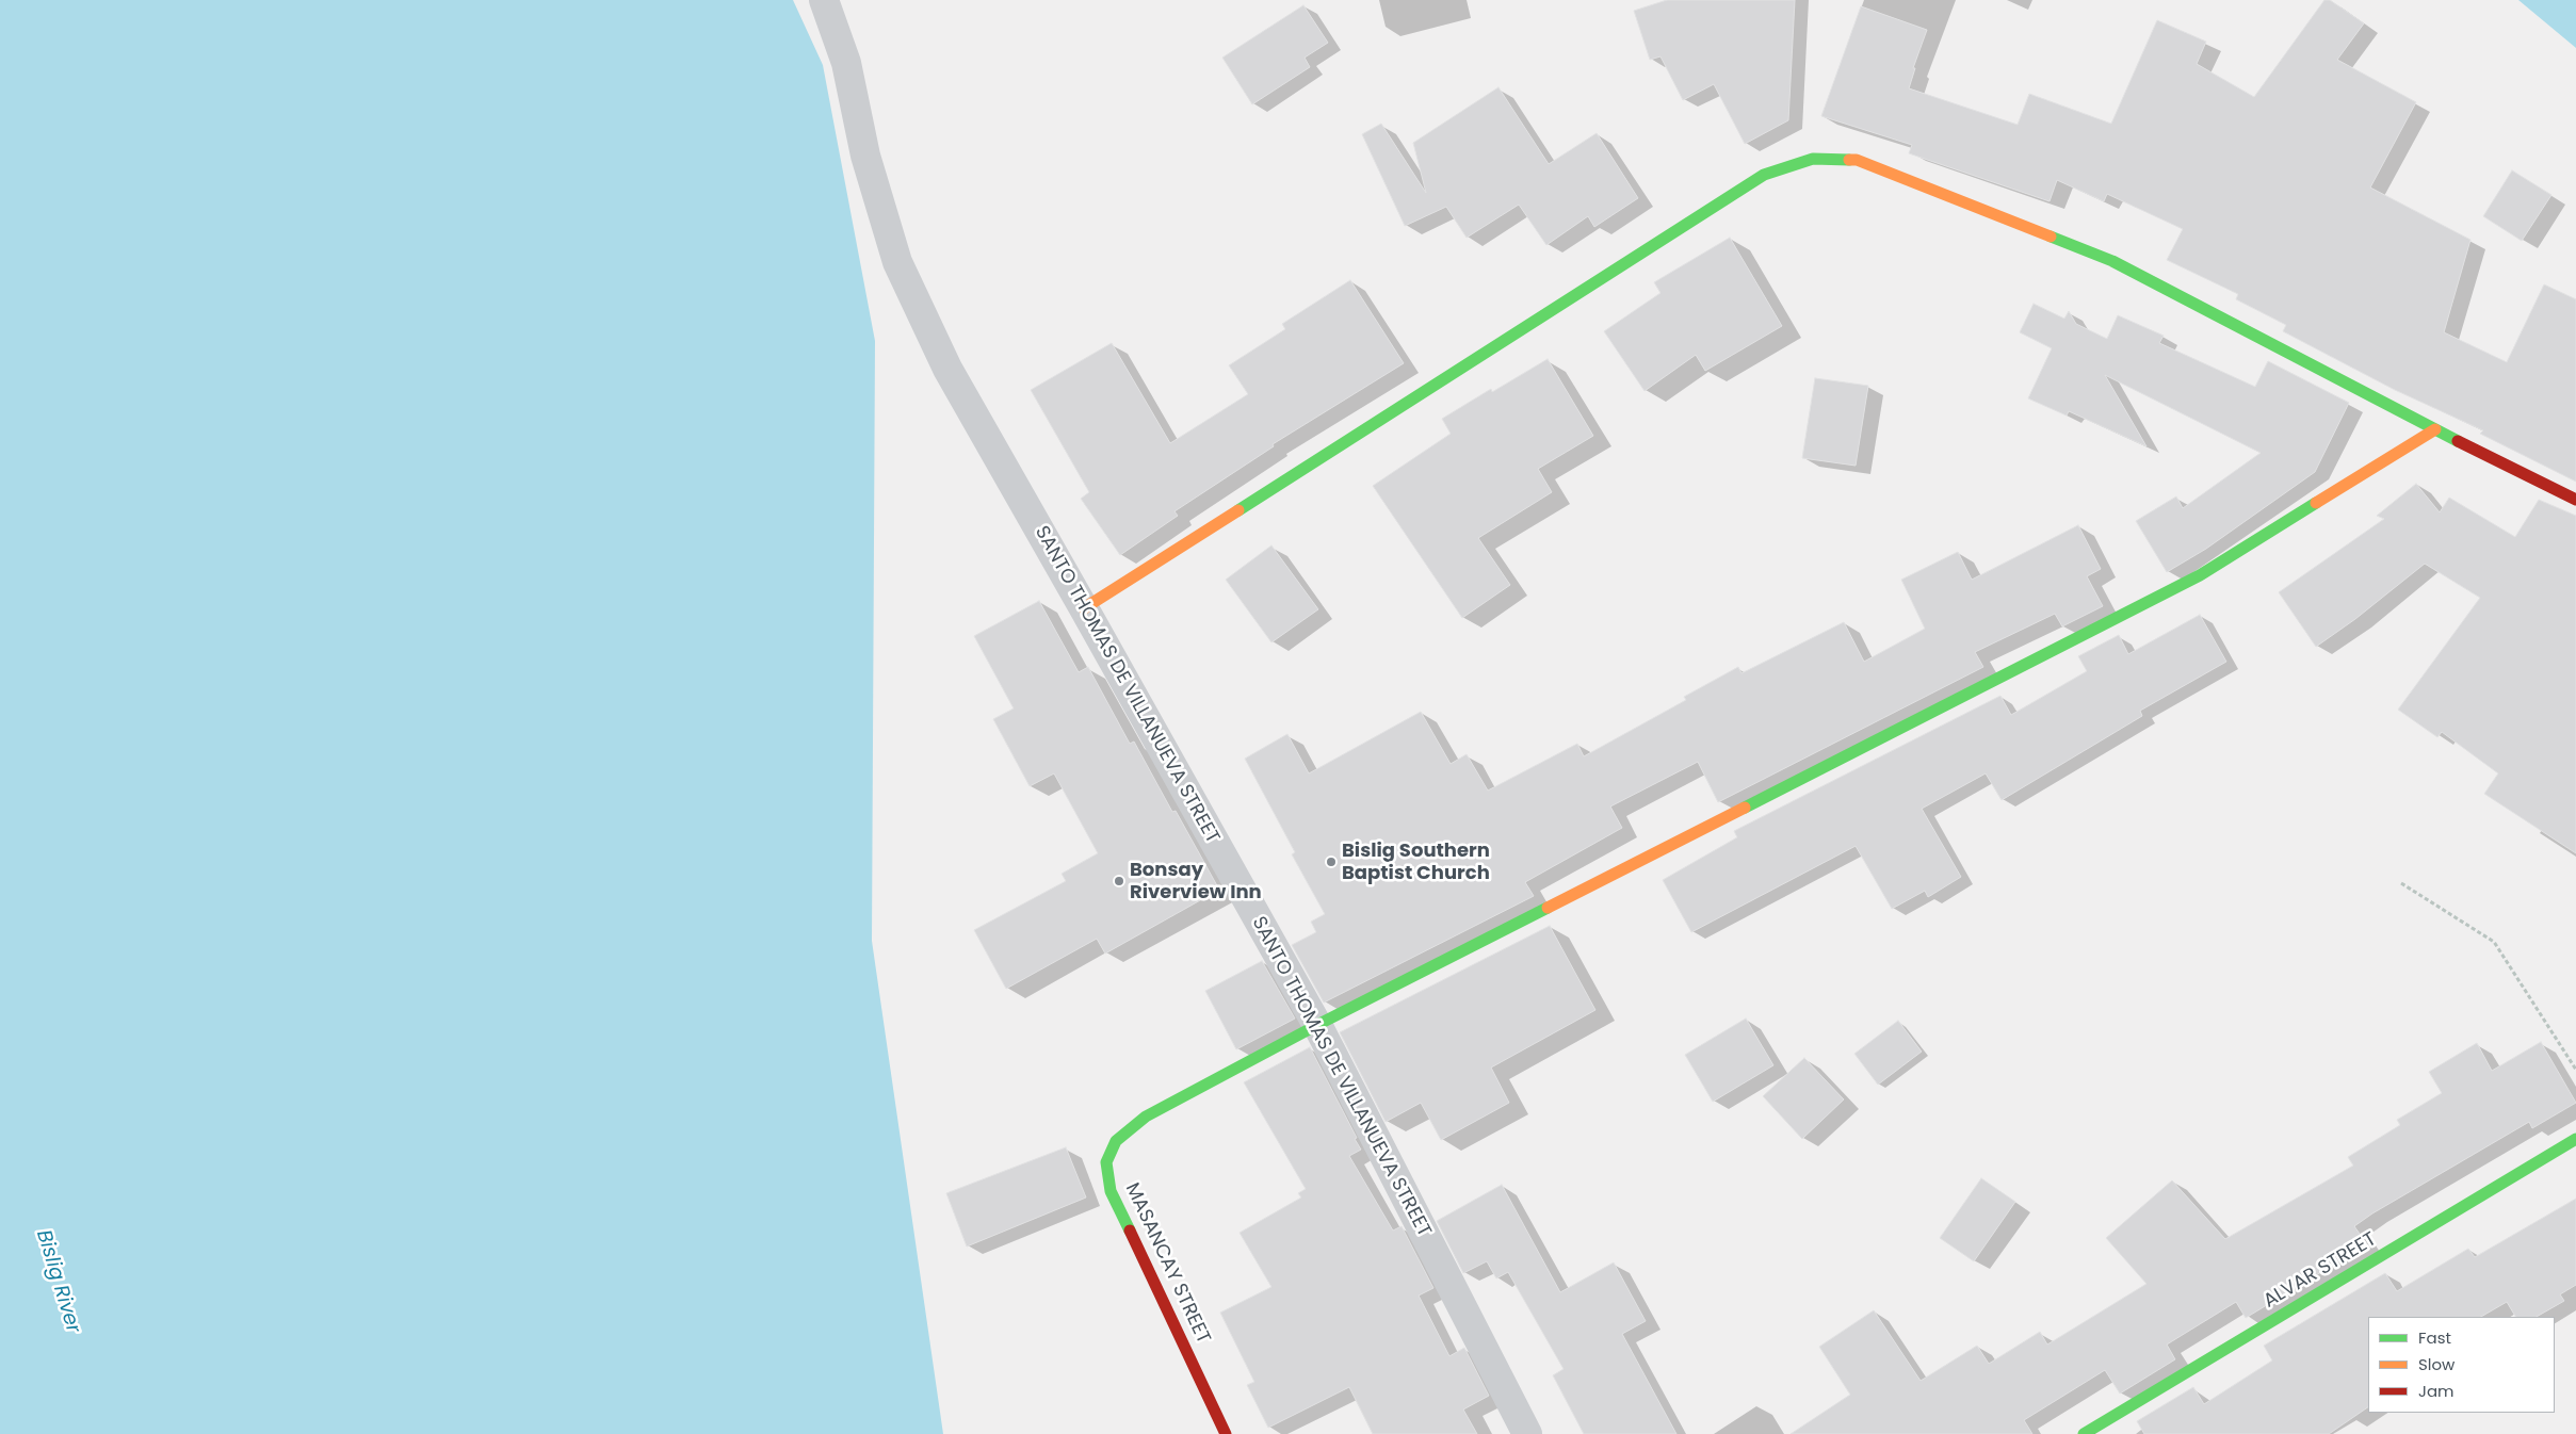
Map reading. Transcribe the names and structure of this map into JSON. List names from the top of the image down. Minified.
{"streets":{"street":["SANTO THOMAS DE VILLANUEVA STREET","MASANCAY STREET","ALVAR STREET"]},"crossings":[["SANTO THOMAS DE VILLANUEVA STREET","MASANCAY STREET"]],"water":["Bislig River"],"places":["Bislig Southern Baptist Church","Bonsay Riverview Inn"],"legend":["Fast","Slow","Jam"]}
